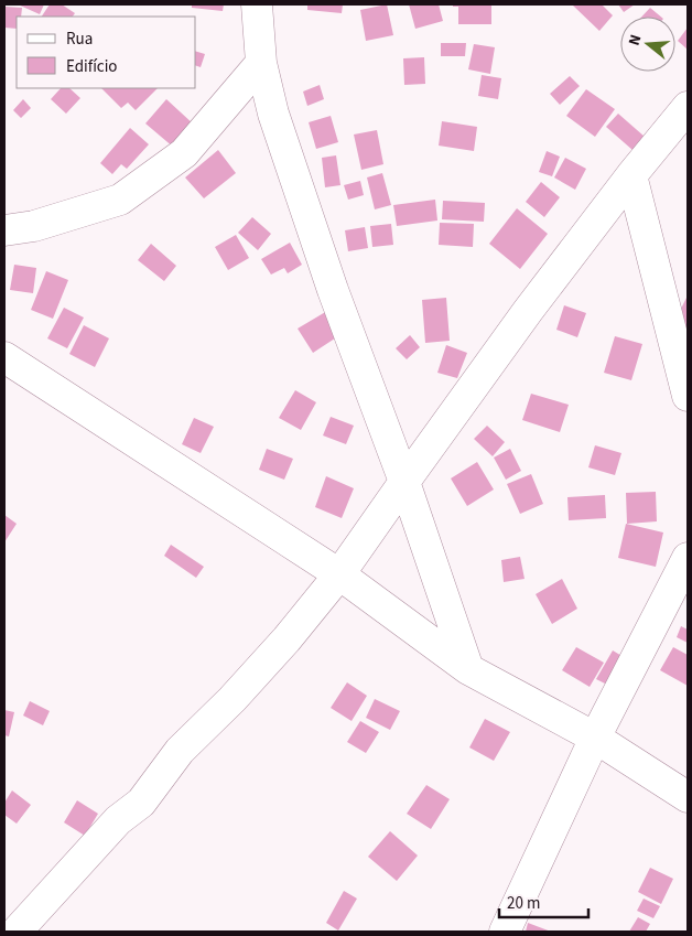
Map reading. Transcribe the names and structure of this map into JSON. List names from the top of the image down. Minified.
{"legend":["Rua","Edifício"],"scale_bar":"20 m","north":"left"}
